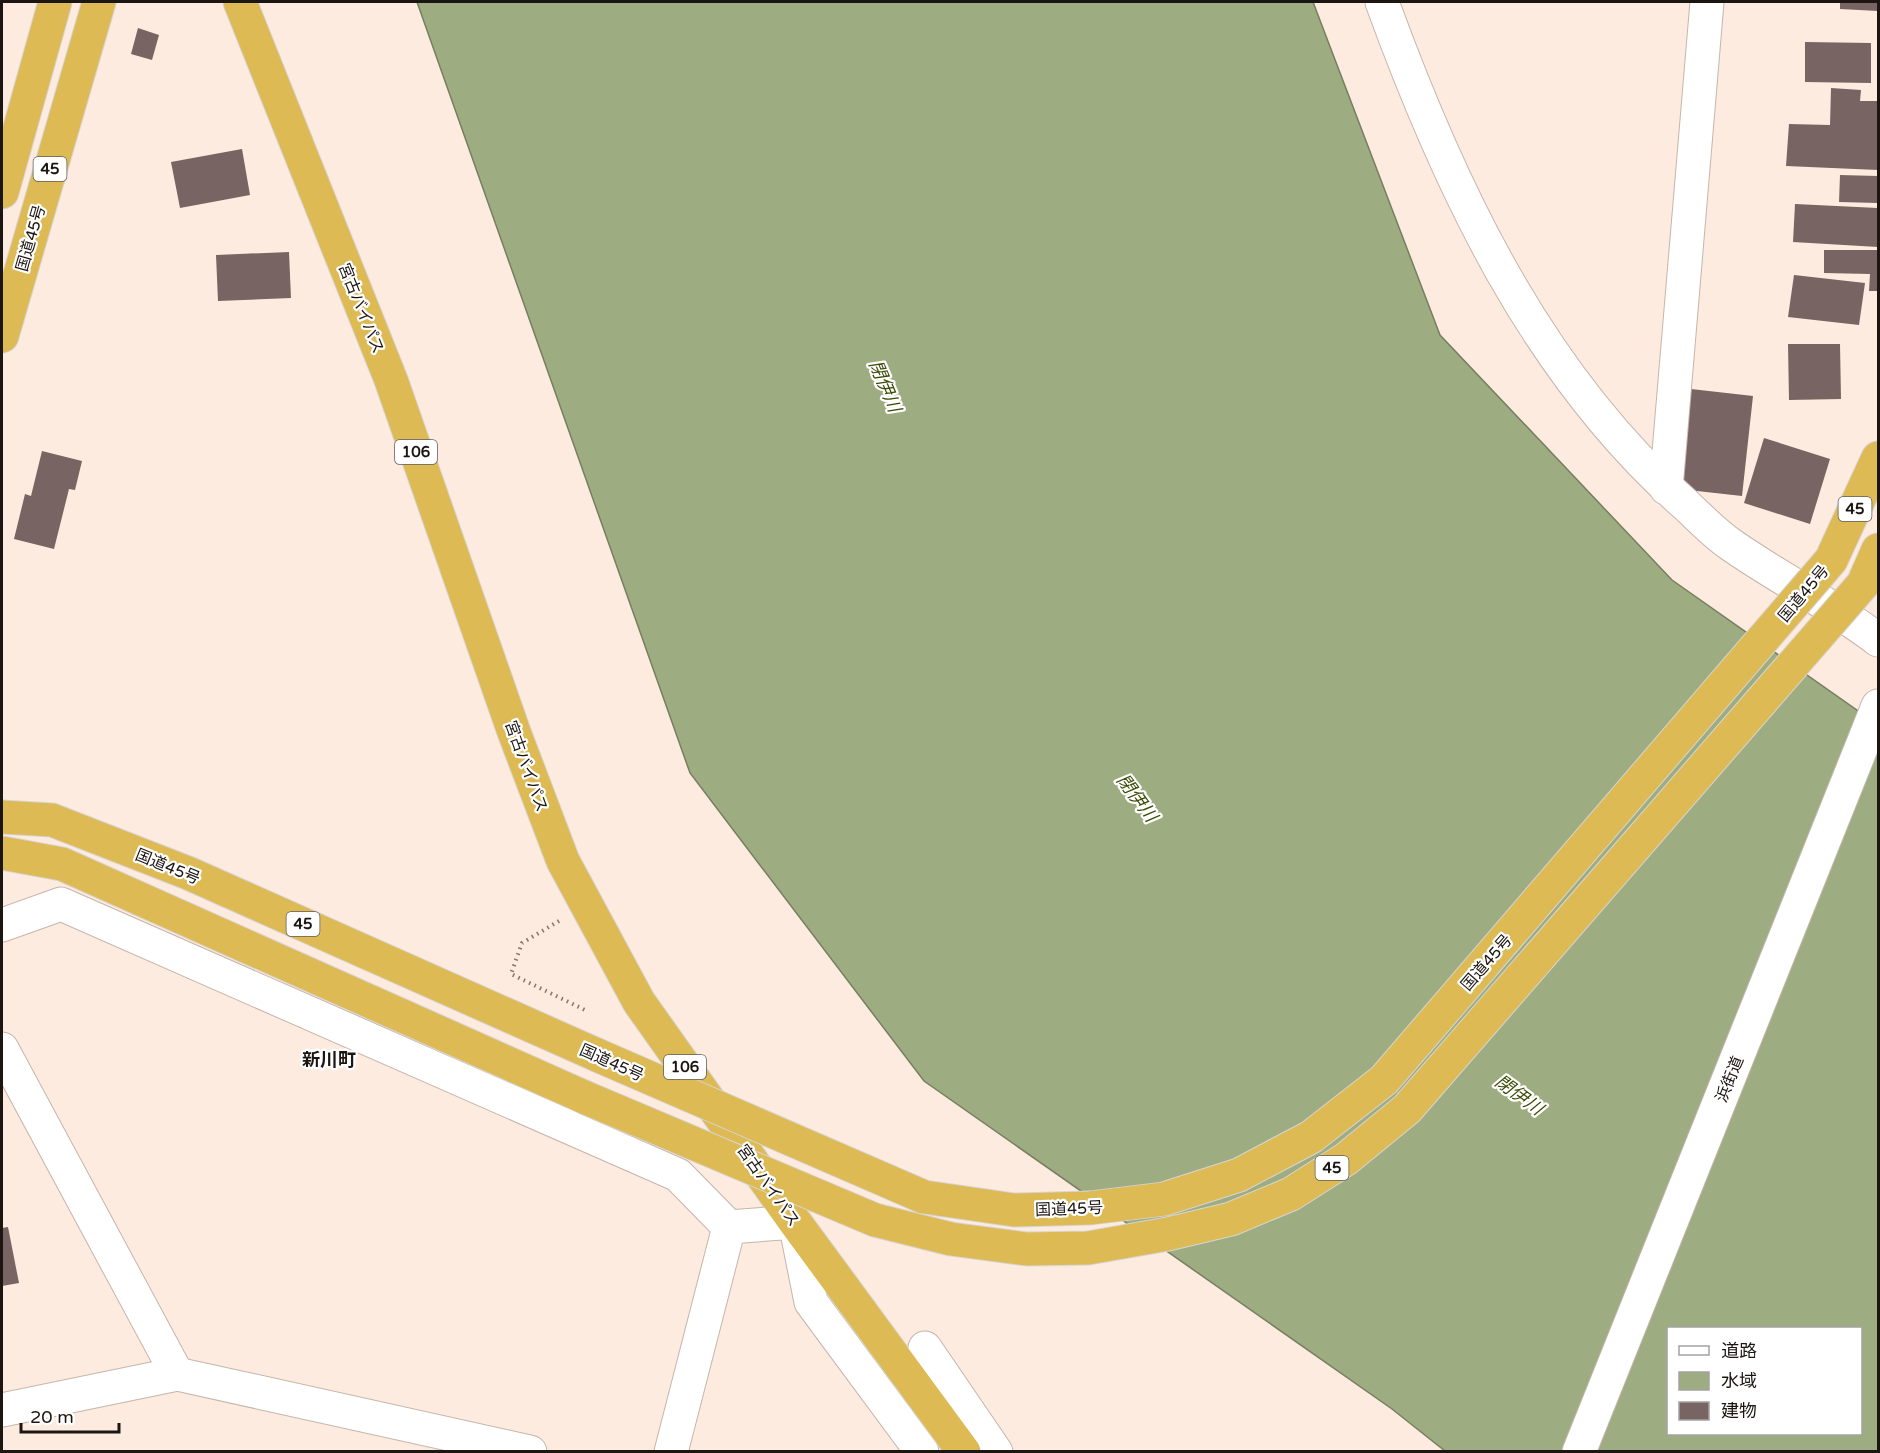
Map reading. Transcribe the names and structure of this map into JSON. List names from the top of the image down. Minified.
{"streets":{"highway":["45","国道45号","宮古バイパス","106"],"street":["浜街道"]},"districts":["新川町"],"water":["閉伊川"],"legend":["道路","水域","建物"],"scale_bar":"20 m"}
